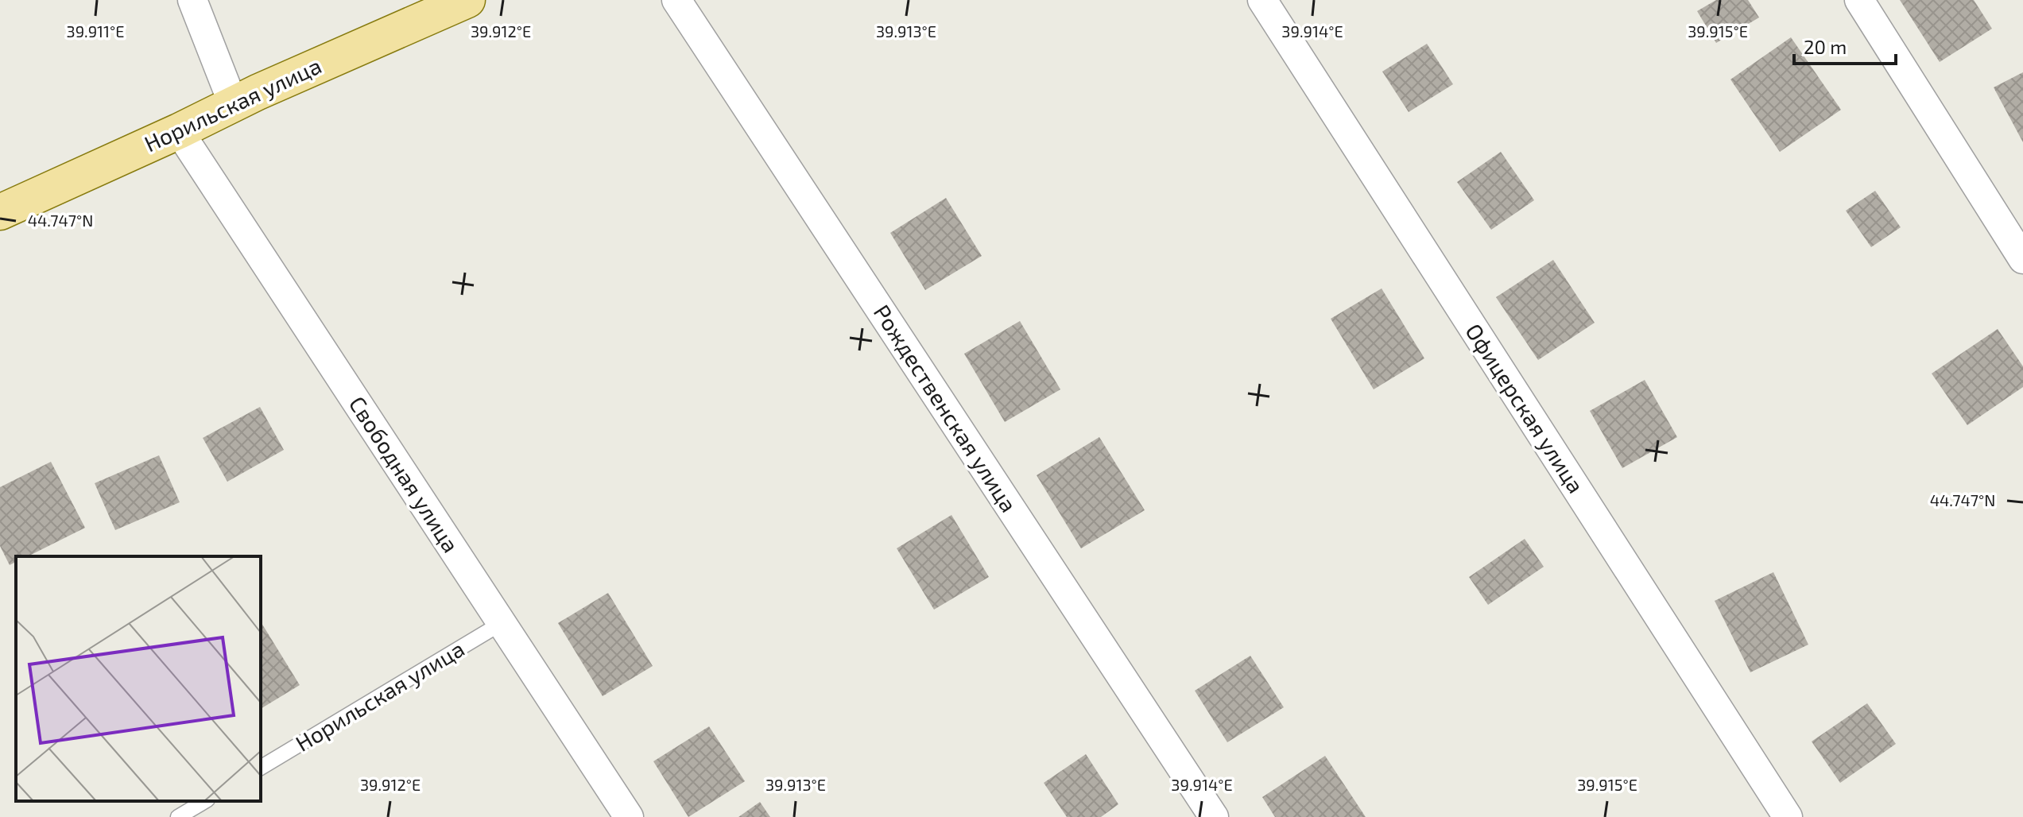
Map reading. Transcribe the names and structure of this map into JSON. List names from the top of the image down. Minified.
{"streets":{"main road":["Норильская улица"],"street":["Рождественская улица","Офицерская улица","Свободная улица"]},"crossings":[["Норильская улица","Свободная улица"]],"scale_bar":"20 m","coordinates":["39.911°E","39.912°E","39.913°E","39.914°E","39.915°E","44.747°N"]}
